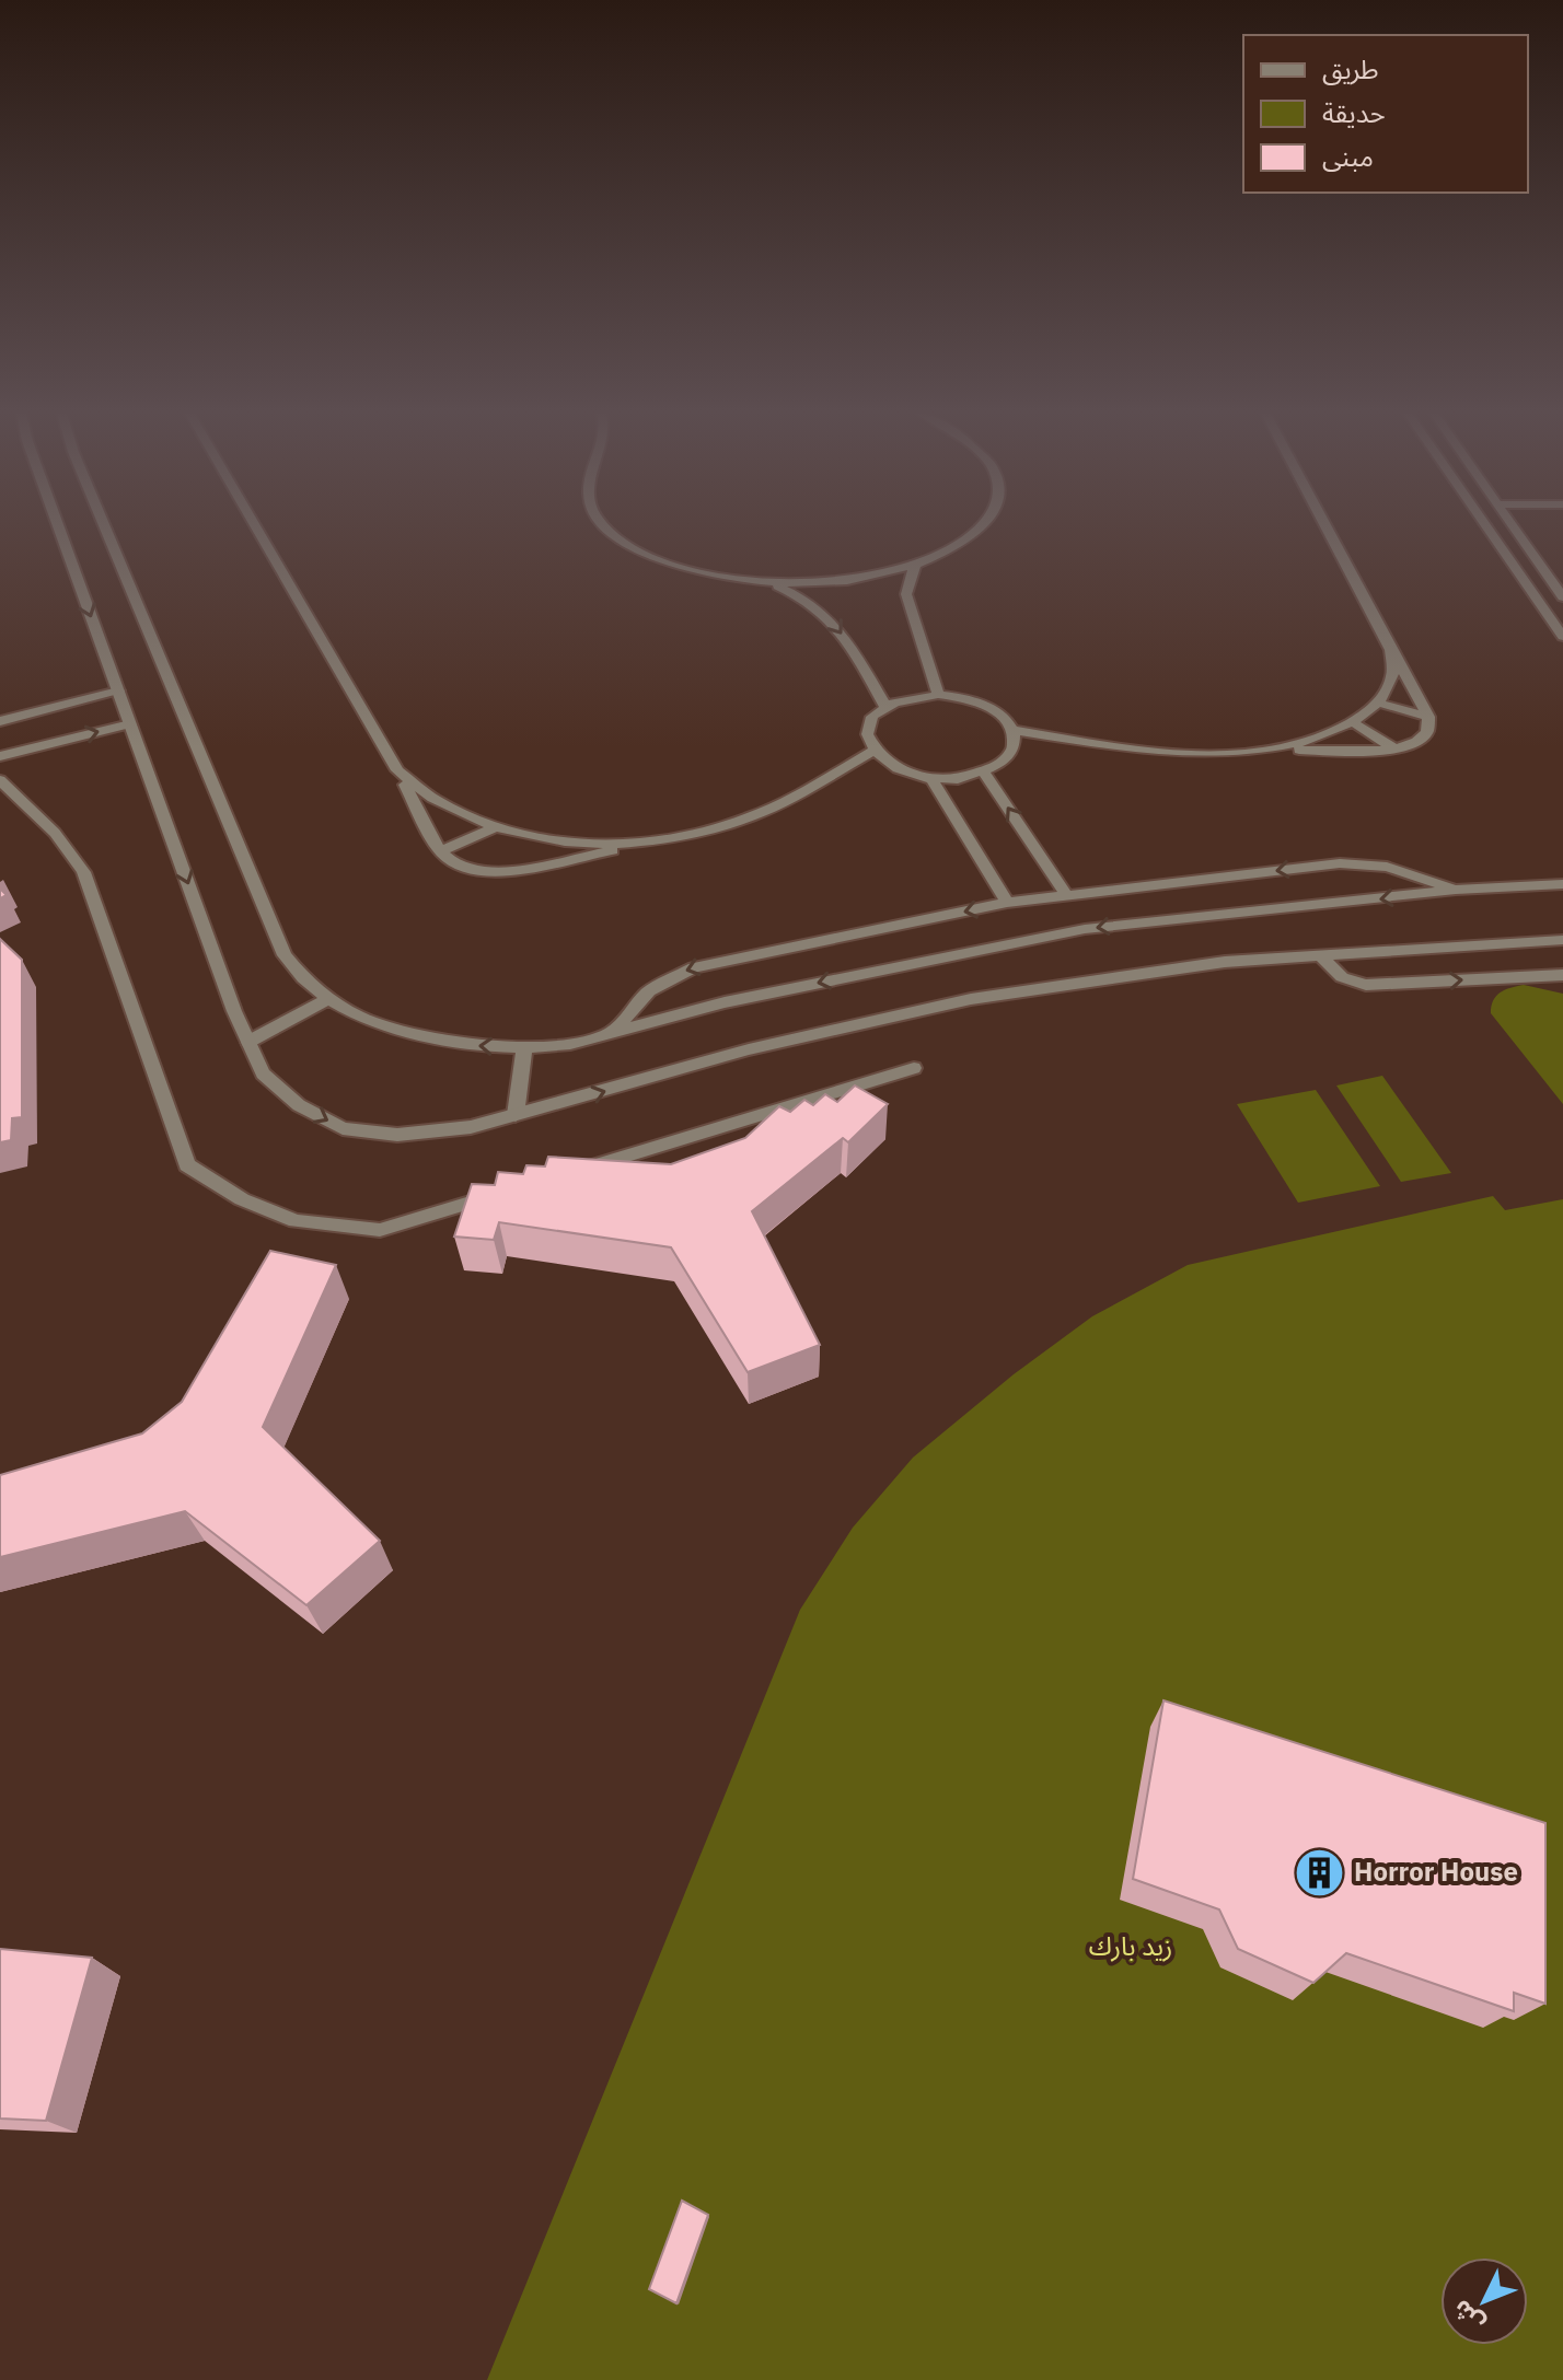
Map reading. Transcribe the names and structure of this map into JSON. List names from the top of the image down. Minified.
{"parks":["زيد بارك"],"places":{"building":["Horror House"]},"legend":["طريق","حديقة","مبنى"],"north":"bottom left"}
